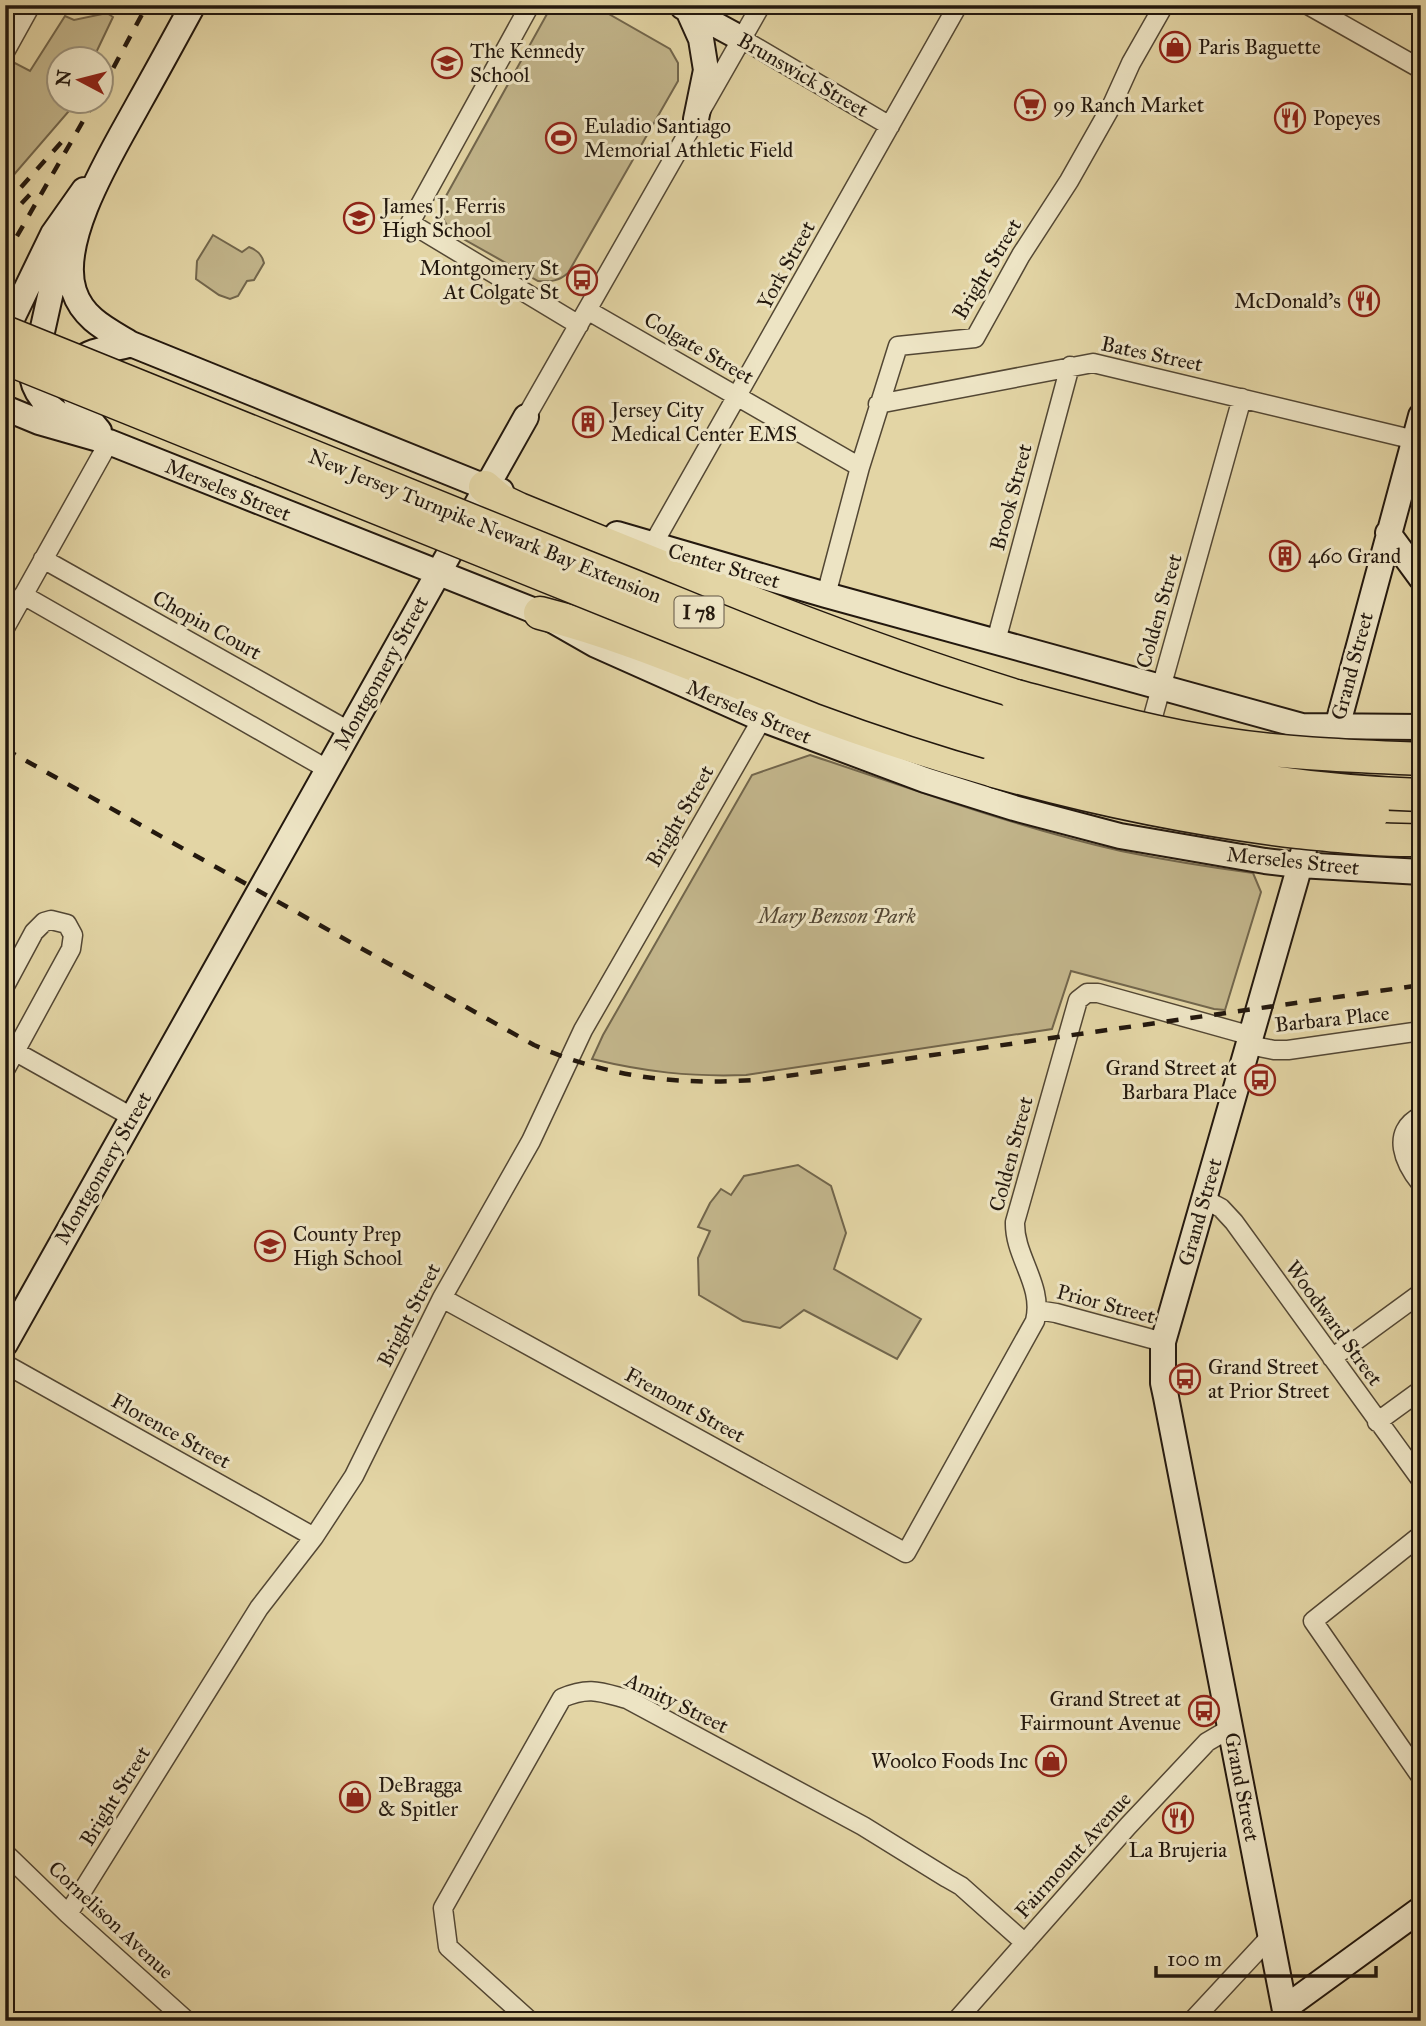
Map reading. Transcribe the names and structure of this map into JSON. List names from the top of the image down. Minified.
{"streets":{"highway":["New Jersey Turnpike Newark Bay Extension","I 78"],"main road":["Brunswick Street","Merseles Street","Center Street","Grand Street","Montgomery Street"],"street":["York Street","Bright Street","Colgate Street","Bates Street","Brook Street","Colden Street","Chopin Court","Barbara Place","Prior Street","Woodward Street","Fremont Street","Florence Street","Amity Street","Fairmount Avenue","Cornelison Avenue"]},"crossings":[["Brunswick Street","York Street"],["Brunswick Street","Montgomery Street"],["York Street","Colgate Street"],["York Street","Center Street"],["Bright Street","Colgate Street"],["Bright Street","Bates Street"],["Bright Street","Merseles Street"],["Bright Street","Center Street"],["Bright Street","Fremont Street"],["Bright Street","Florence Street"],["Bright Street","Cornelison Avenue"],["Colgate Street","Montgomery Street"],["Bates Street","Brook Street"],["Bates Street","Colden Street"],["Bates Street","Grand Street"],["Merseles Street","Colden Street"],["Merseles Street","Grand Street"],["Merseles Street","Montgomery Street"],["Brook Street","Center Street"],["Center Street","Colden Street"],["Center Street","Grand Street"],["Center Street","Montgomery Street"],["Colden Street","Grand Street"],["Colden Street","Barbara Place"],["Colden Street","Prior Street"],["Colden Street","Fremont Street"],["Chopin Court","Montgomery Street"],["Grand Street","Barbara Place"],["Grand Street","Prior Street"],["Grand Street","Woodward Street"],["Grand Street","Fairmount Avenue"],["Prior Street","Fremont Street"],["Amity Street","Fairmount Avenue"]],"parks":["Mary Benson Park"],"places":{"shop":["Paris Baguette","Woolco Foods Inc","DeBragga & Spitler"],"school or university":["The Kennedy School","James J. Ferris High School","County Prep High School"],"supermarket":["99 Ranch Market"],"restaurant":["Popeyes","McDonald's","La Brujeria"],"sports":["Euladio Santiago Memorial Athletic Field"],"bus stop":["Montgomery St At Colgate St","Grand Street at Barbara Place","Grand Street at Prior Street","Grand Street at Fairmount Avenue"],"building":["Jersey City Medical Center EMS","460 Grand"]},"scale_bar":"100 m","north":"left"}
